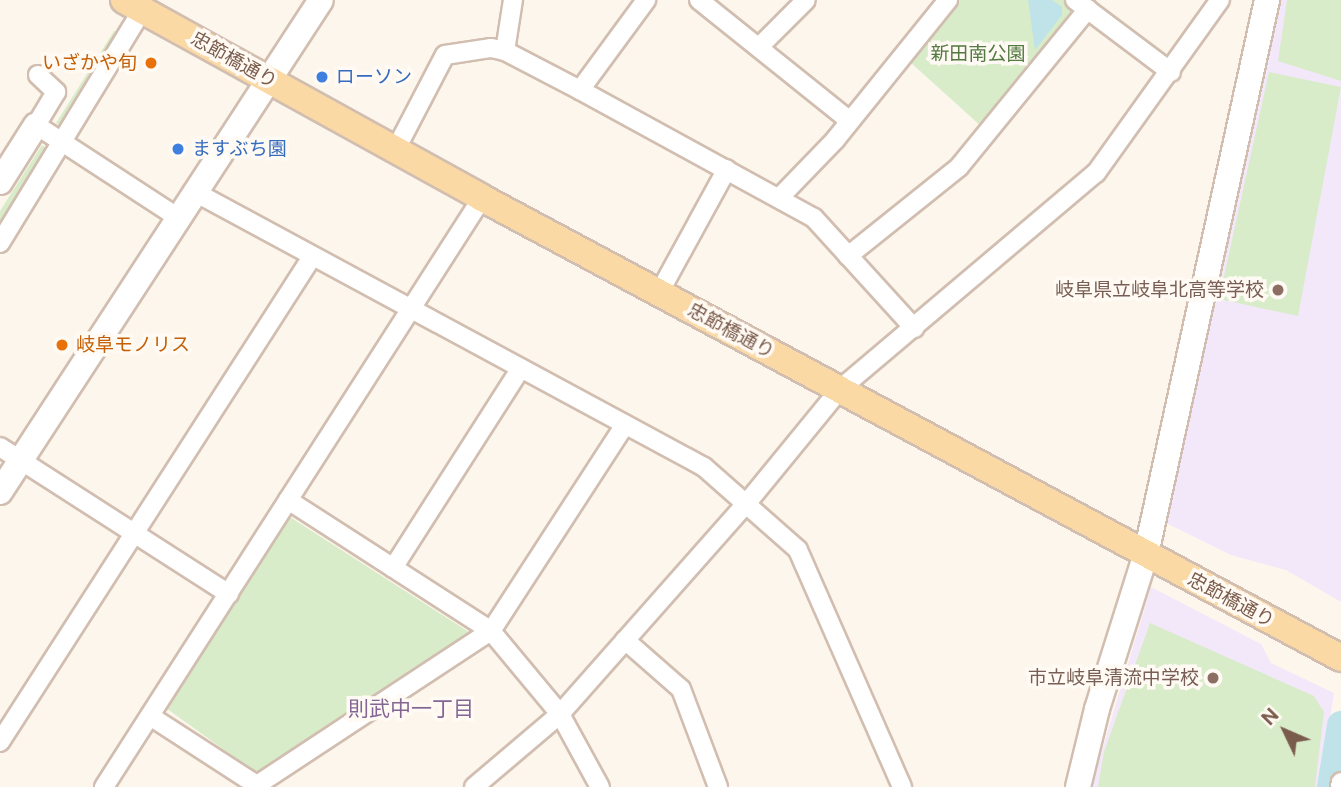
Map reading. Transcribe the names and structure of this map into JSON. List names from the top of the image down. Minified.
{"streets":{"main road":["忠節橋通り"]},"districts":["則武中一丁目"],"parks":["新田南公園"],"places":["いざかや旬","ローソン","ますぶち園","岐阜県立岐阜北高等学校","岐阜モノリス","市立岐阜清流中学校"],"north":"top left"}
